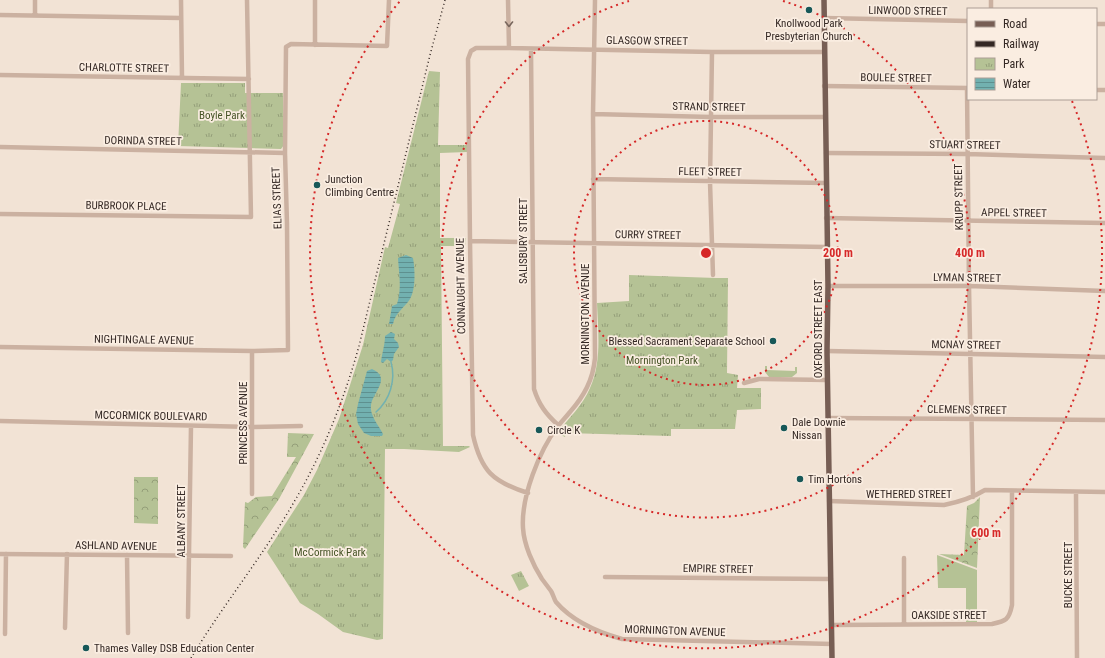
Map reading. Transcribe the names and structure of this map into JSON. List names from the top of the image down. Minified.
{"streets":{"main road":["OXFORD STREET EAST"],"street":["LINWOOD STREET","GLASGOW STREET","CHARLOTTE STREET","BOULEE STREET","STRAND STREET","DORINDA STREET","STUART STREET","FLEET STREET","KRUPP STREET","ELIAS STREET","BURBROOK PLACE","APPEL STREET","CURRY STREET","SALISBURY STREET","LYMAN STREET","CONNAUGHT AVENUE","MORNINGTON AVENUE","NIGHTINGALE AVENUE","MCNAY STREET","CLEMENS STREET","MCCORMICK BOULEVARD","PRINCESS AVENUE","WETHERED STREET","ALBANY STREET","ASHLAND AVENUE","EMPIRE STREET","BUCKE STREET","OAKSIDE STREET"]},"crossings":[["LINWOOD STREET","OXFORD STREET EAST"],["GLASGOW STREET","SALISBURY STREET"],["GLASGOW STREET","CONNAUGHT AVENUE"],["GLASGOW STREET","MORNINGTON AVENUE"],["GLASGOW STREET","OXFORD STREET EAST"],["BOULEE STREET","KRUPP STREET"],["BOULEE STREET","OXFORD STREET EAST"],["STRAND STREET","MORNINGTON AVENUE"],["STRAND STREET","OXFORD STREET EAST"],["DORINDA STREET","ELIAS STREET"],["DORINDA STREET","BURBROOK PLACE"],["STUART STREET","KRUPP STREET"],["STUART STREET","OXFORD STREET EAST"],["FLEET STREET","MORNINGTON AVENUE"],["FLEET STREET","OXFORD STREET EAST"],["KRUPP STREET","APPEL STREET"],["KRUPP STREET","LYMAN STREET"],["KRUPP STREET","MCNAY STREET"],["KRUPP STREET","CLEMENS STREET"],["KRUPP STREET","WETHERED STREET"],["ELIAS STREET","NIGHTINGALE AVENUE"],["APPEL STREET","OXFORD STREET EAST"],["CURRY STREET","SALISBURY STREET"],["CURRY STREET","CONNAUGHT AVENUE"],["CURRY STREET","MORNINGTON AVENUE"],["CURRY STREET","OXFORD STREET EAST"],["SALISBURY STREET","MORNINGTON AVENUE"],["LYMAN STREET","OXFORD STREET EAST"],["CONNAUGHT AVENUE","MORNINGTON AVENUE"],["MORNINGTON AVENUE","OXFORD STREET EAST"],["OXFORD STREET EAST","MCNAY STREET"],["OXFORD STREET EAST","CLEMENS STREET"],["OXFORD STREET EAST","WETHERED STREET"],["OXFORD STREET EAST","EMPIRE STREET"],["OXFORD STREET EAST","OAKSIDE STREET"],["NIGHTINGALE AVENUE","PRINCESS AVENUE"],["MCCORMICK BOULEVARD","PRINCESS AVENUE"],["MCCORMICK BOULEVARD","ALBANY STREET"],["WETHERED STREET","BUCKE STREET"],["WETHERED STREET","OAKSIDE STREET"],["ALBANY STREET","ASHLAND AVENUE"]],"parks":["Boyle Park","Mornington Park","McCormick Park"],"places":["Knollwood Park Presbyterian Church","Junction Climbing Centre","Blessed Sacrament Separate School","Dale Downie Nissan","Circle K","Tim Hortons","Thames Valley DSB Education Center"],"legend":["Road","Railway","Park","Water"],"rings":["200 m","400 m","600 m"]}
